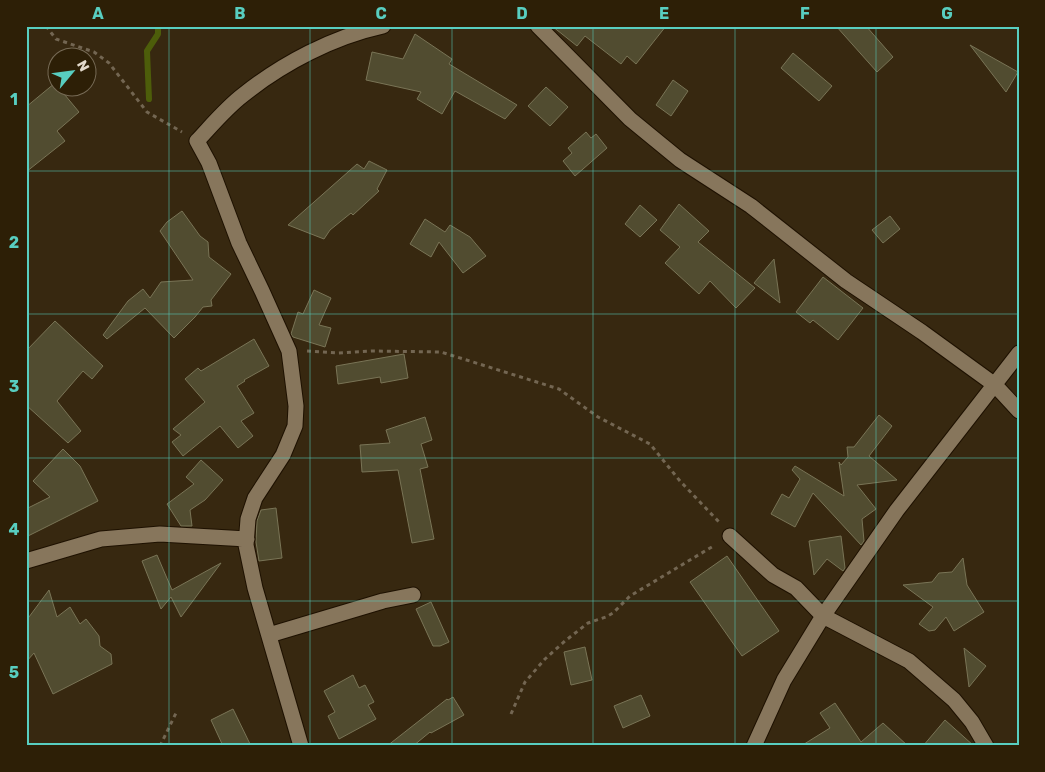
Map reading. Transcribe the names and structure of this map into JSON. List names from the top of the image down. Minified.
{"north":"top right","grid":{"columns":["A","B","C","D","E","F","G"],"rows":["1","2","3","4","5"]}}
